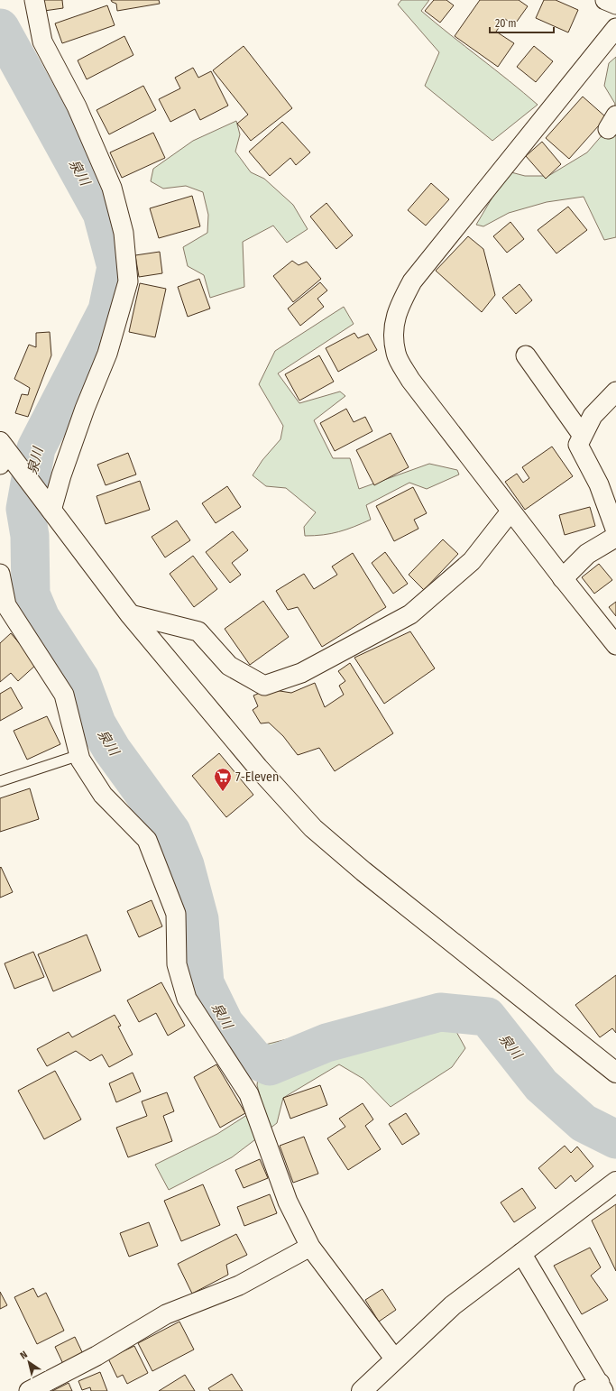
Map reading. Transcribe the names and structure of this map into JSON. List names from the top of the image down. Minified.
{"water":["泉川"],"places":{"supermarket":["7-Eleven"]},"scale_bar":"20 m","north":"top left"}
